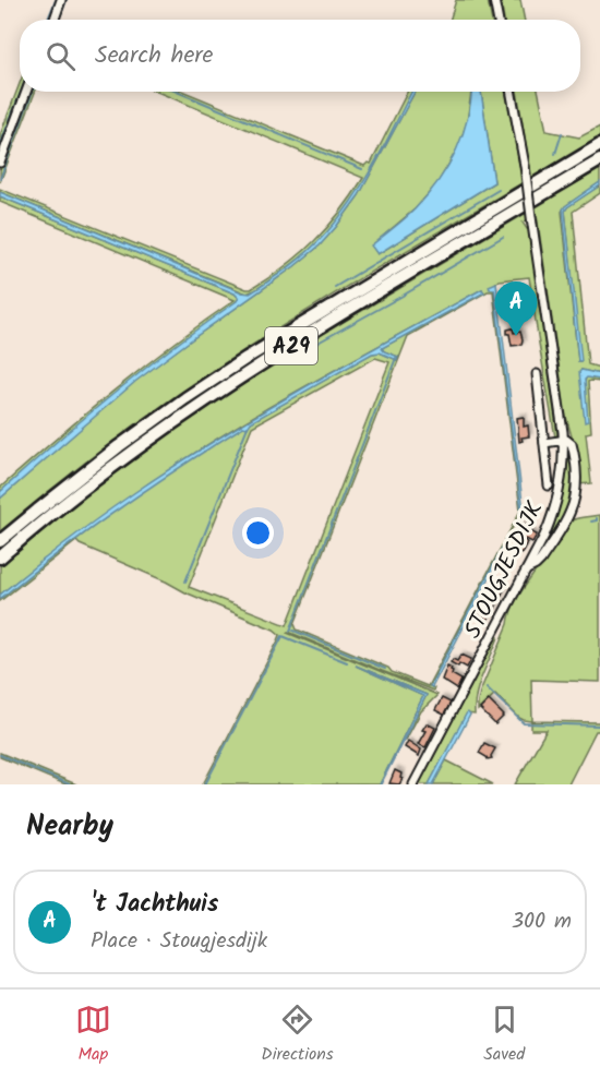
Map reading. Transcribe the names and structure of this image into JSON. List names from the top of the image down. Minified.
{"streets":{"highway":["A29"],"street":["STOUGJESDIJK"]},"page":{"search":"Search here","pins":"A","heading":"Nearby","list":[{"mark":"A","name":"'t Jachthuis","note":"Place · Stougjesdijk","value":"300 m"}],"nav":["Map","Directions","Saved"]}}
